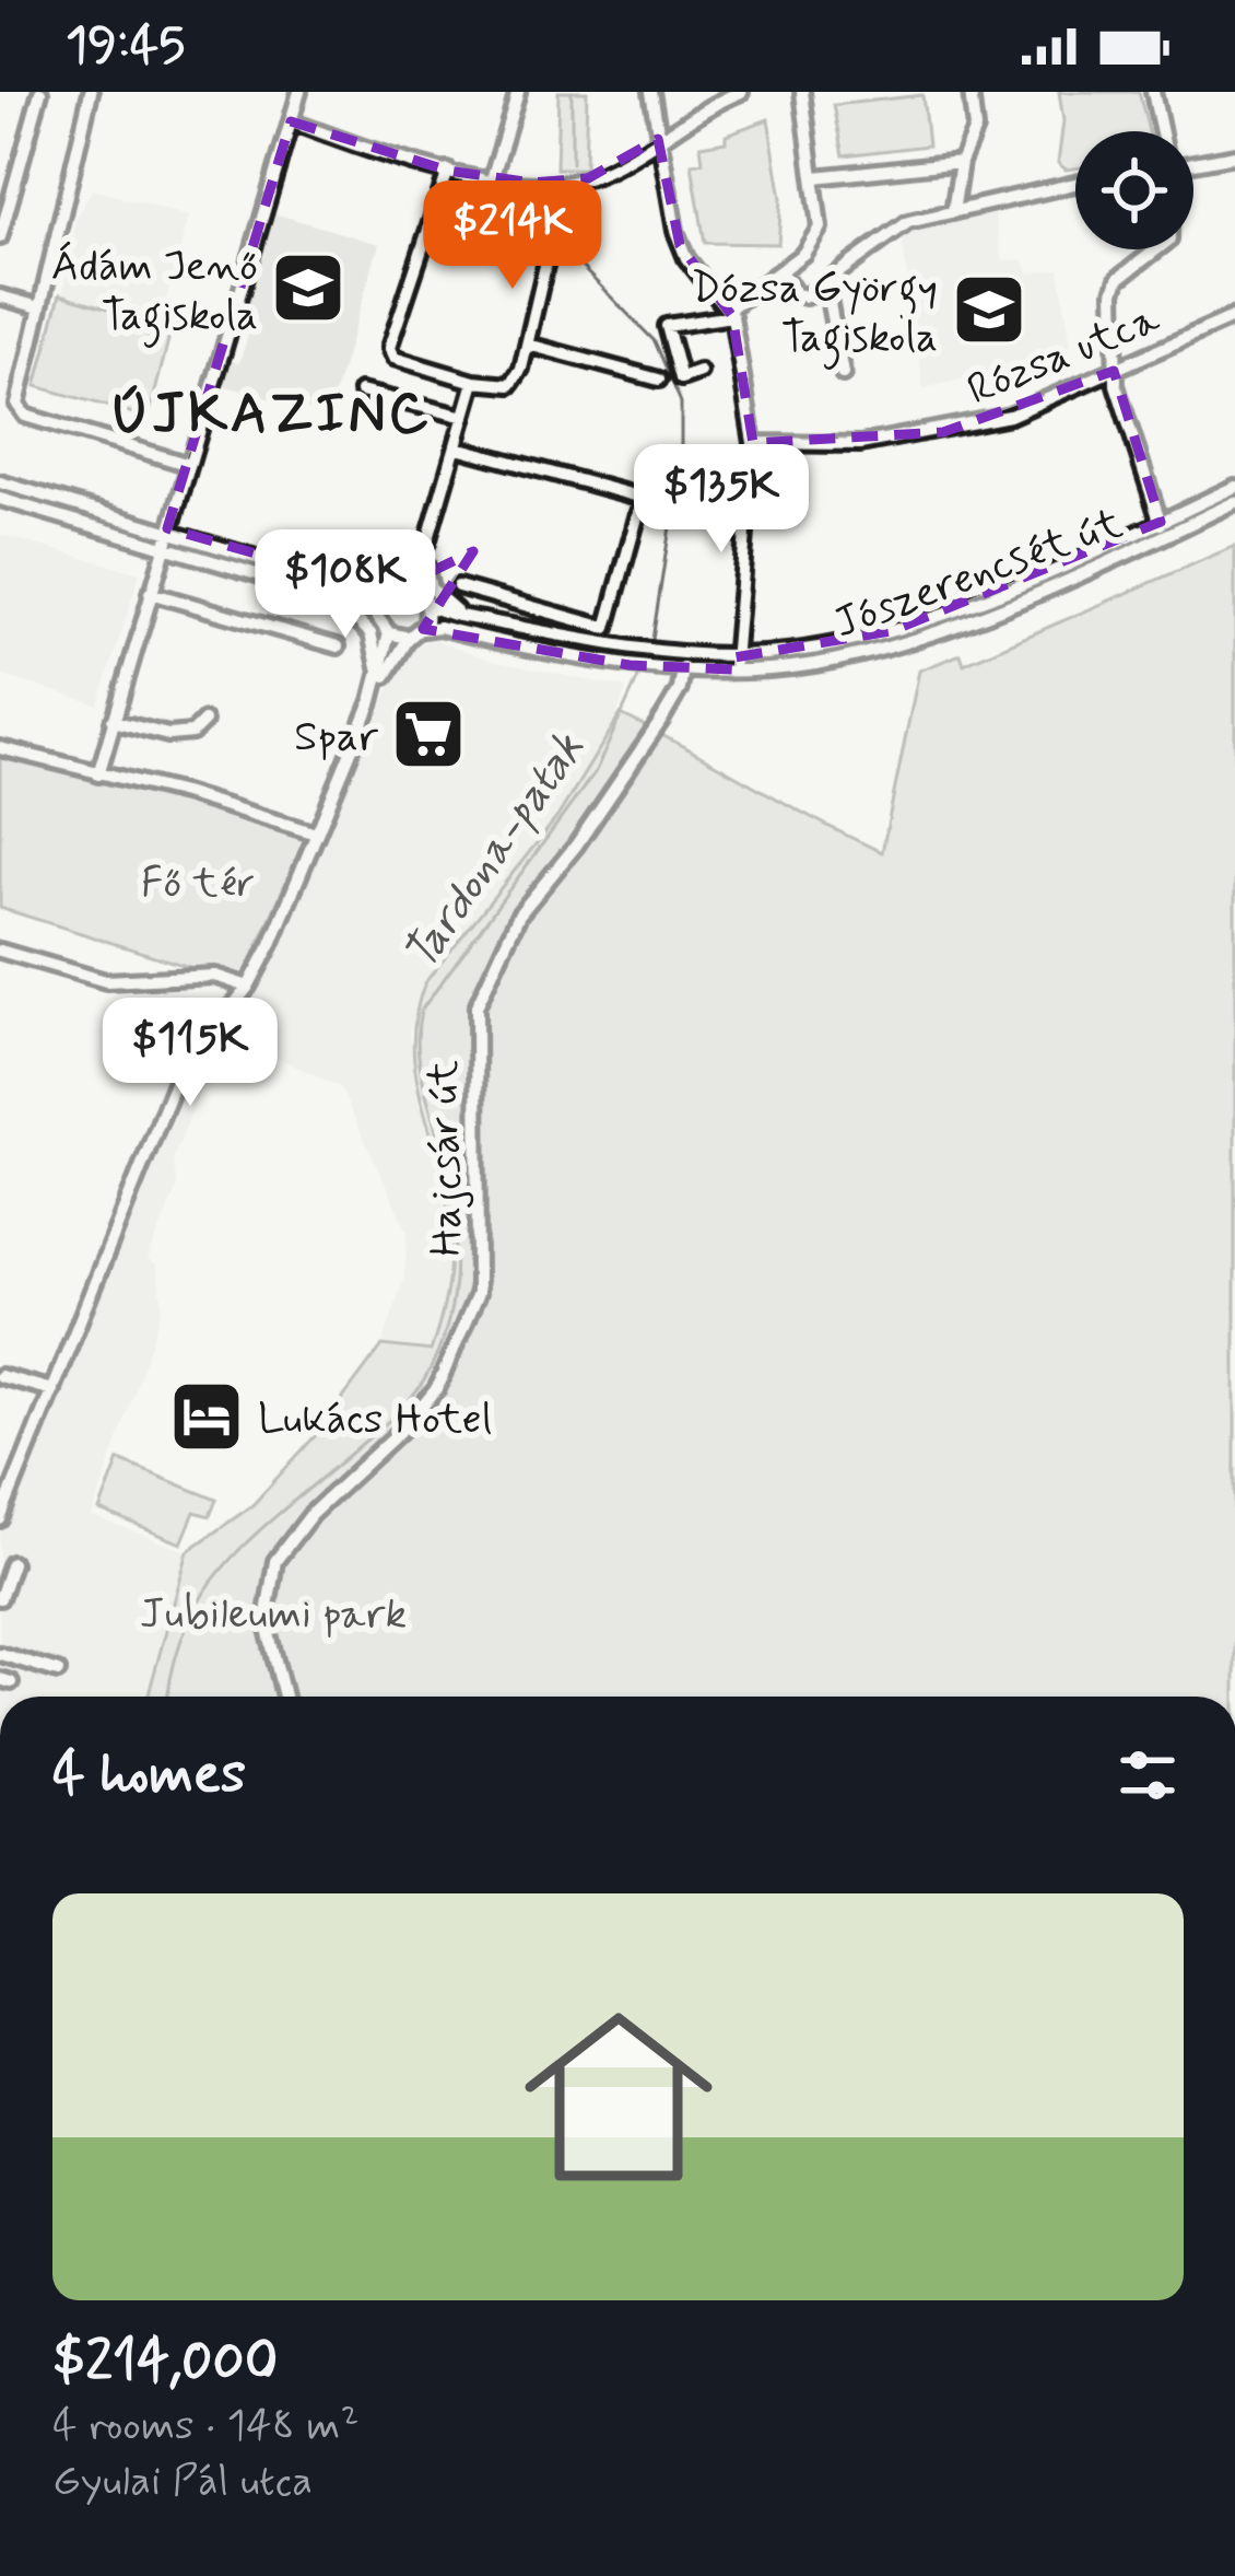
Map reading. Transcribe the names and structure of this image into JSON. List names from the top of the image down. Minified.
{"streets":{"street":["Rózsa utca","Jószerencsét út","Hajcsár út"]},"crossings":[["Jószerencsét út","Hajcsár út"]],"districts":["ÚJKAZINC"],"water":["Tardona-patak"],"parks":["Fő tér","Jubileumi park"],"places":{"school or university":["Ádám Jenő Tagiskola","Dózsa György Tagiskola"],"supermarket":["Spar"],"hotel":["Lukács Hotel"]},"page":{"status":"19:45","price":["$214K","$135K","$108K","$115K"],"heading":"4 homes","list":[{"name":"$214,000","note":"4 rooms · 148 m² · Gyulai Pál utca"}]}}
